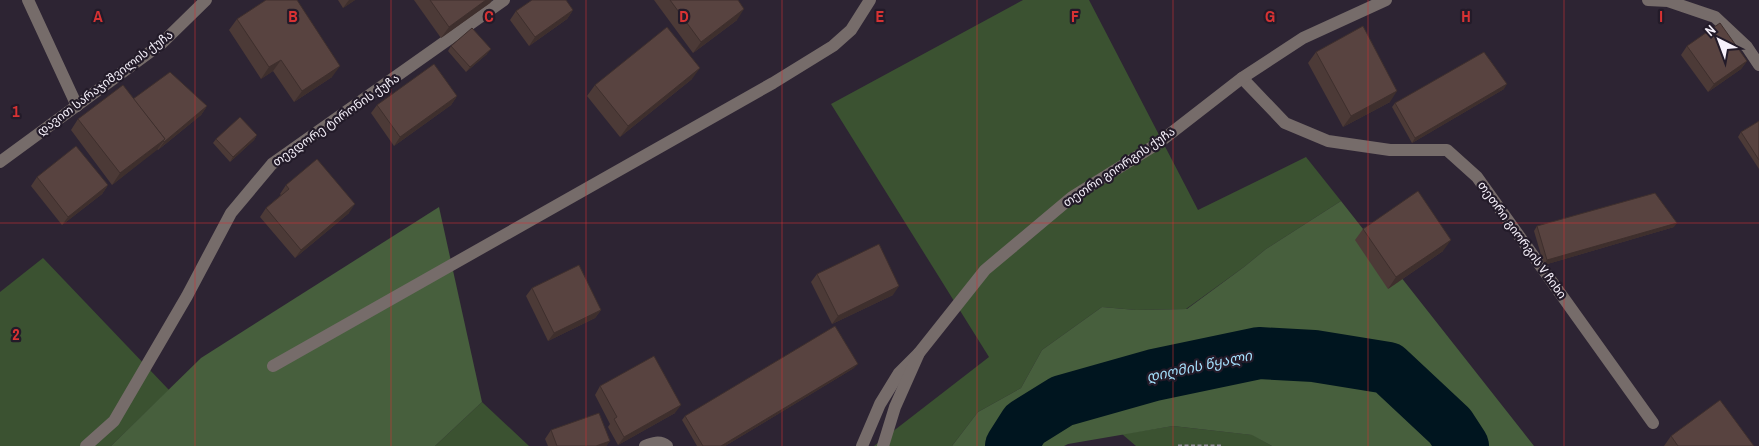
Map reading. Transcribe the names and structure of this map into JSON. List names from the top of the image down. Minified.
{"streets":{"street":["დავით სარაჯიშვილის ქუჩა","თევდორე ტირონის ქუჩა","თეთრი გიორგის ქუჩა","თეთრი გიორგის V ჩიხი"]},"crossings":[["თეთრი გიორგის ქუჩა","თეთრი გიორგის V ჩიხი"]],"water":["დიღმის წყალი"],"north":"top left","grid":{"columns":["A","B","C","D","E","F","G","H","I"],"rows":["1","2"]}}
